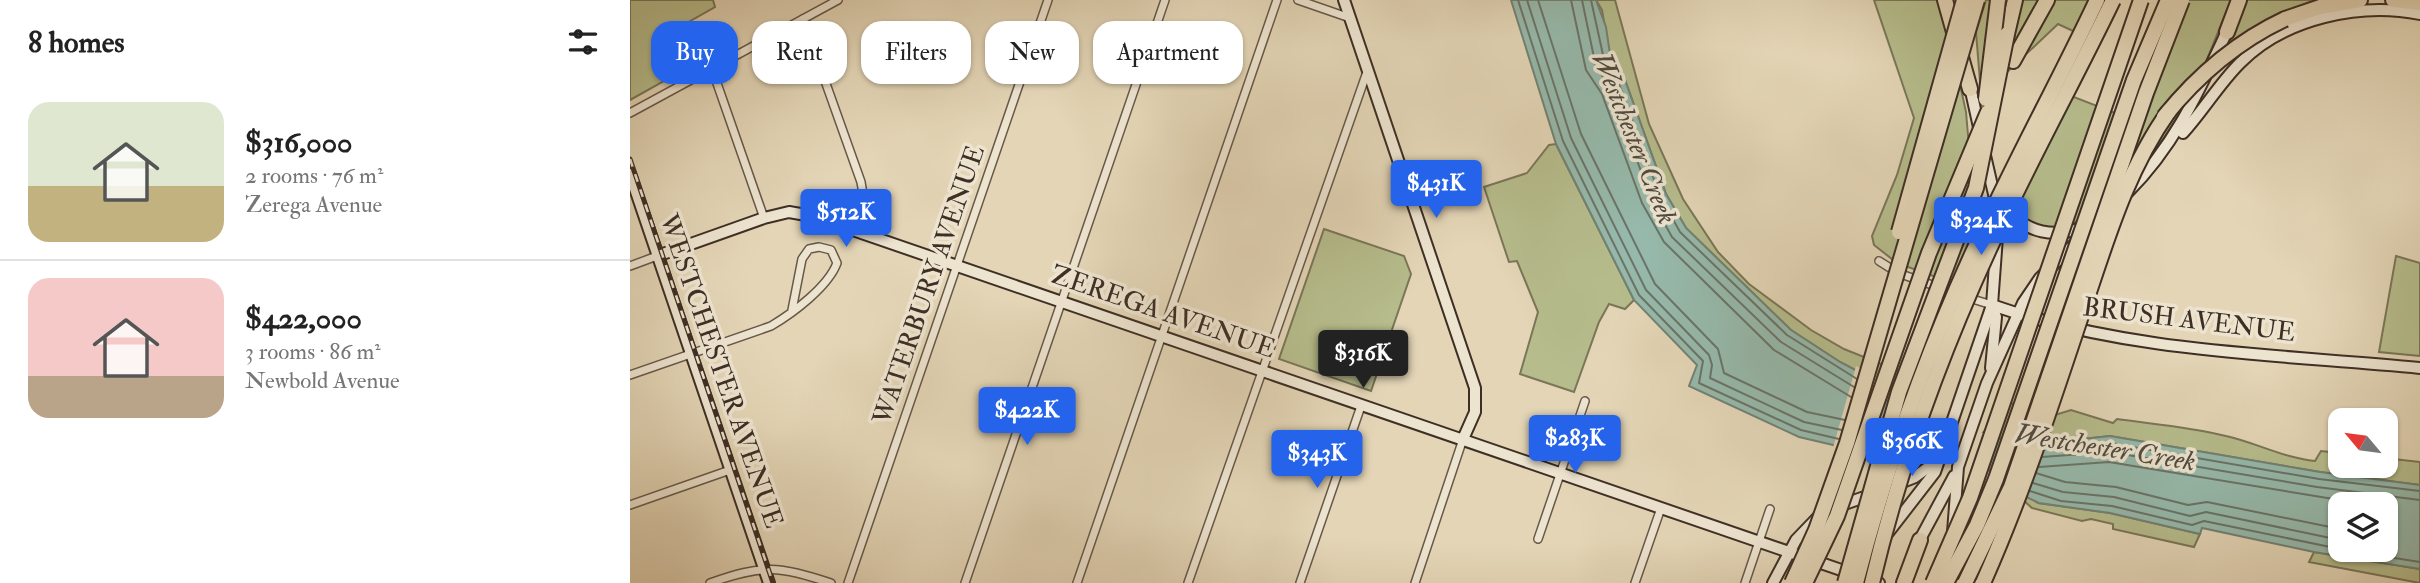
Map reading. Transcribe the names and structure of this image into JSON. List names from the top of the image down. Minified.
{"streets":{"main road":["ZEREGA AVENUE","BRUSH AVENUE","WESTCHESTER AVENUE"],"street":["WATERBURY AVENUE"]},"crossings":[["WATERBURY AVENUE","ZEREGA AVENUE"],["ZEREGA AVENUE","WESTCHESTER AVENUE"]],"water":["Westchester Creek"],"north":"top left","page":{"heading":"8 homes","chip":["Buy","Rent","Filters","New","Apartment"],"list":[{"name":"$316,000","note":"2 rooms · 76 m² · Zerega Avenue"},{"name":"$422,000","note":"3 rooms · 86 m² · Newbold Avenue"}],"price":["$431K","$512K","$324K","$316K","$422K","$283K","$366K","$343K"]}}
